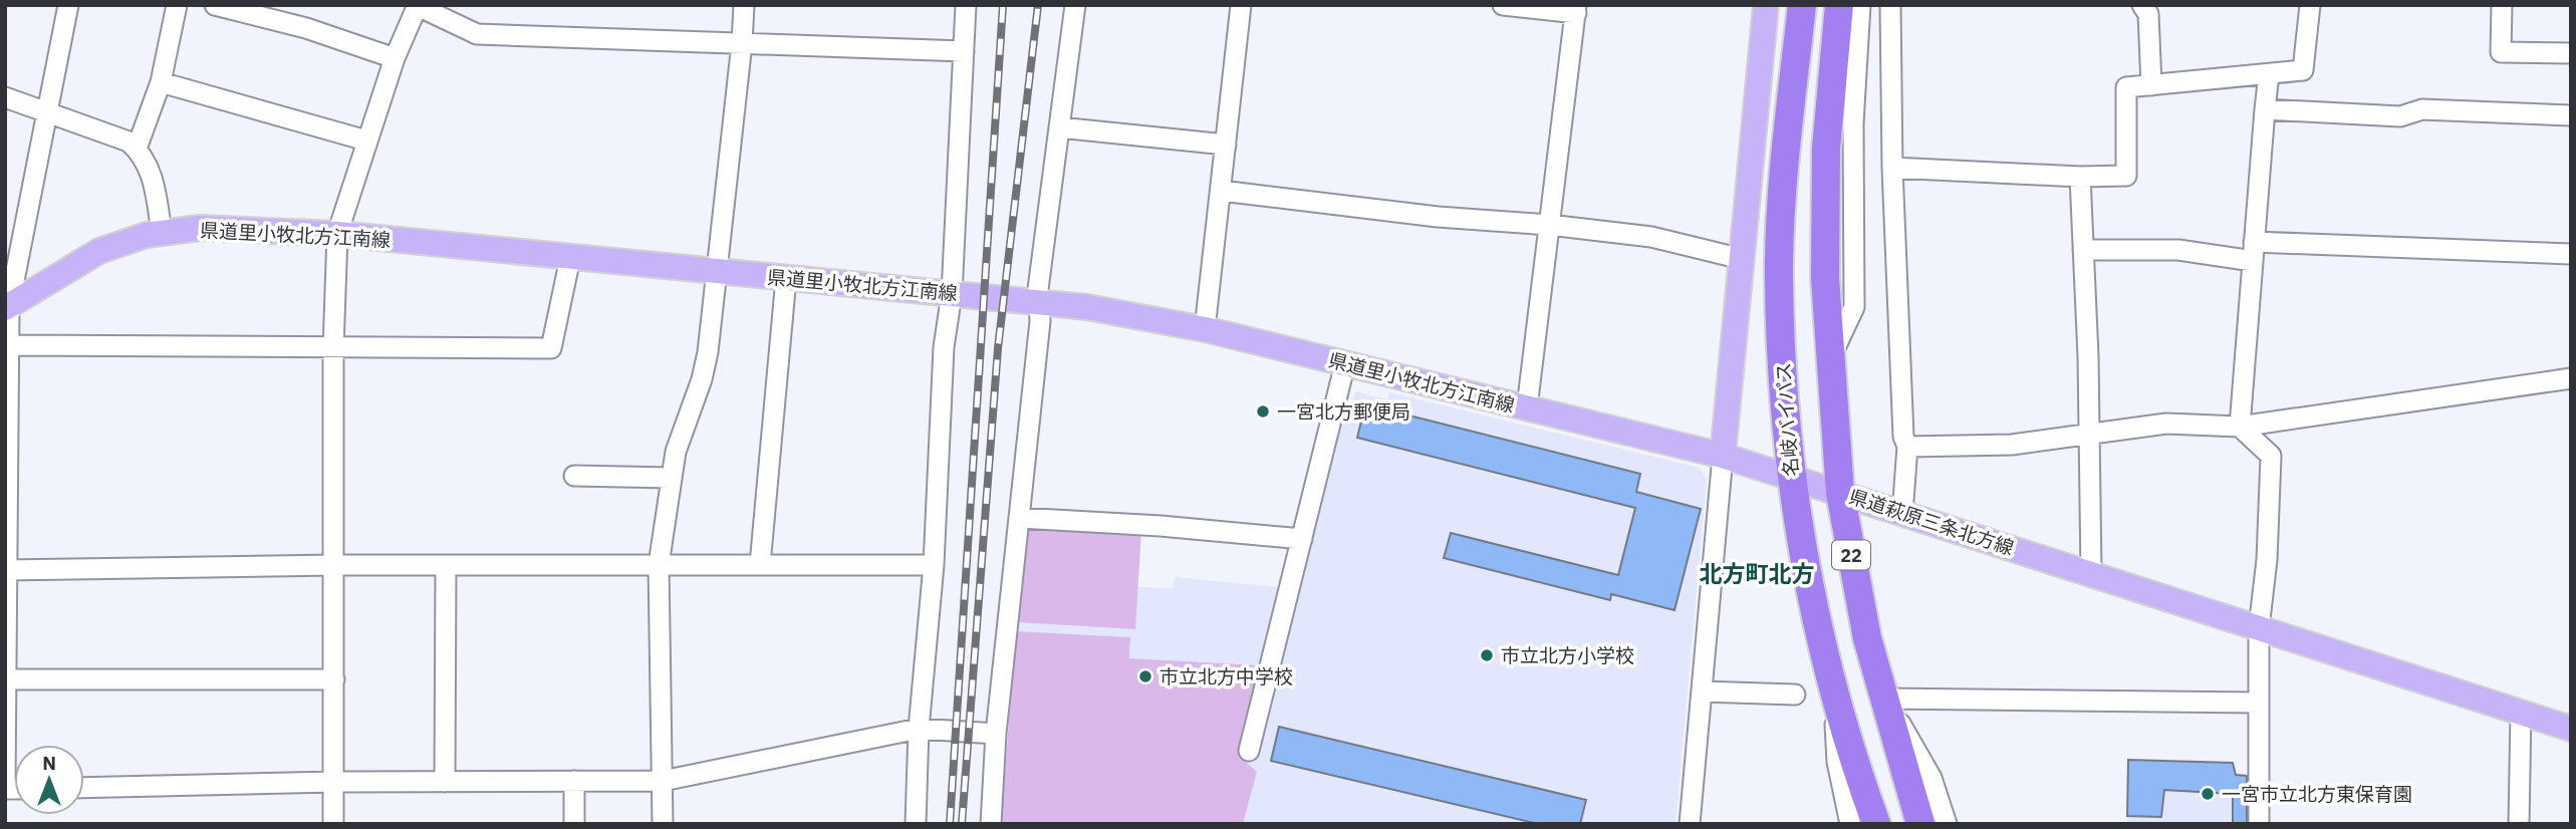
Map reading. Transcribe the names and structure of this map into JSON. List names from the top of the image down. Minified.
{"streets":{"highway":["名岐バイパス","22"],"main road":["県道里小牧北方江南線","県道萩原三条北方線"]},"crossings":[["県道里小牧北方江南線","県道萩原三条北方線"],["名岐バイパス","県道萩原三条北方線"],["県道萩原三条北方線","22"]],"districts":["北方町北方"],"places":["一宮北方郵便局","市立北方小学校","市立北方中学校","一宮市立北方東保育園"],"north":"top"}
